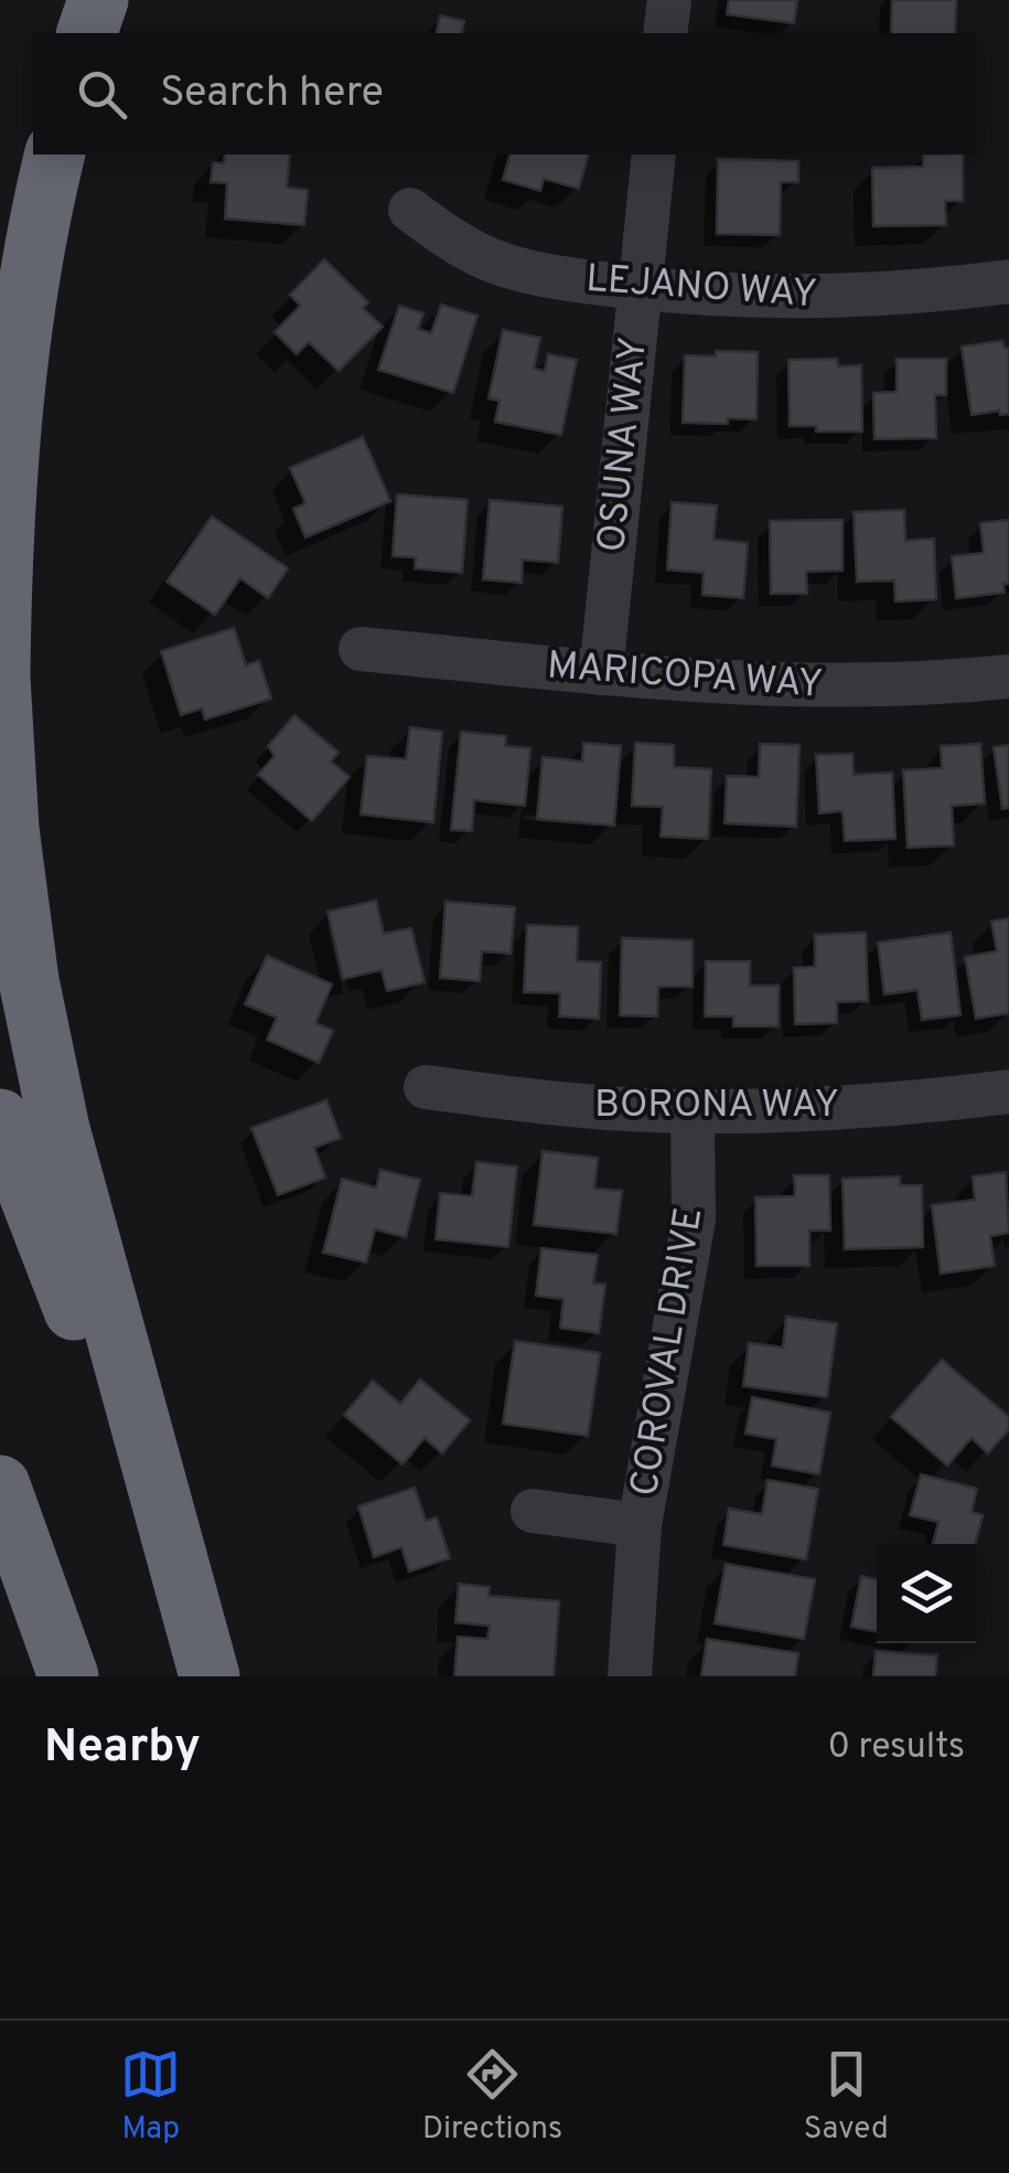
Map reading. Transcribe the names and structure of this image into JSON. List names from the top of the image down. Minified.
{"streets":{"street":["LEJANO WAY","OSUNA WAY","MARICOPA WAY","BORONA WAY","COROVAL DRIVE"]},"crossings":[["LEJANO WAY","OSUNA WAY"],["OSUNA WAY","MARICOPA WAY"],["BORONA WAY","COROVAL DRIVE"]],"page":{"search":"Search here","heading":["Nearby","0 results"],"nav":["Map","Directions","Saved"]}}
